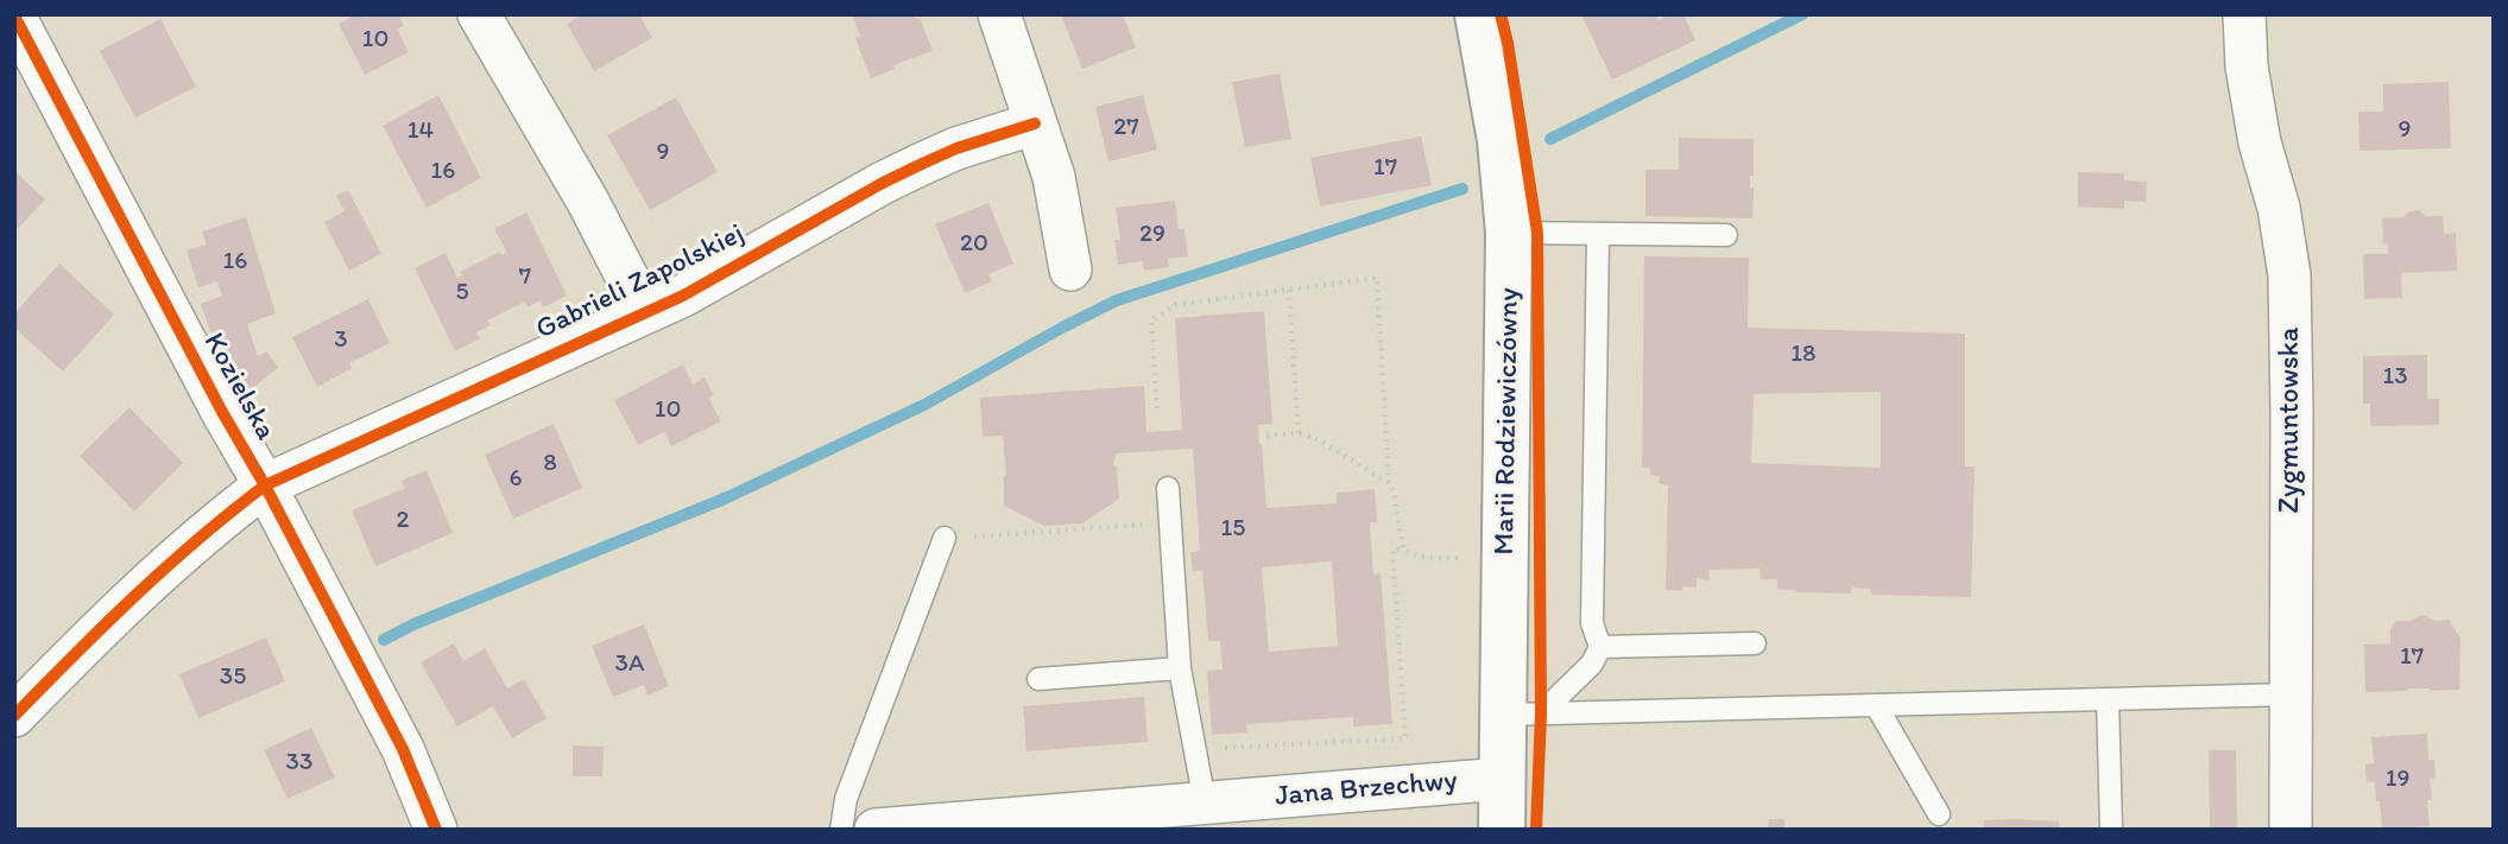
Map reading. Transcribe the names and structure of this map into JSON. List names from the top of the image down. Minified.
{"streets":{"street":["Gabrieli Zapolskiej","Kozielska","Zygmuntowska","Marii Rodziewiczówny","Jana Brzechwy"]},"crossings":[["Gabrieli Zapolskiej","Kozielska"],["Marii Rodziewiczówny","Jana Brzechwy"]],"house_numbers":["10","27","9","14","9","17","16","29","20","16","7","5","3","18","13","10","8","6","2","15","17","3A","35","33","19"]}
